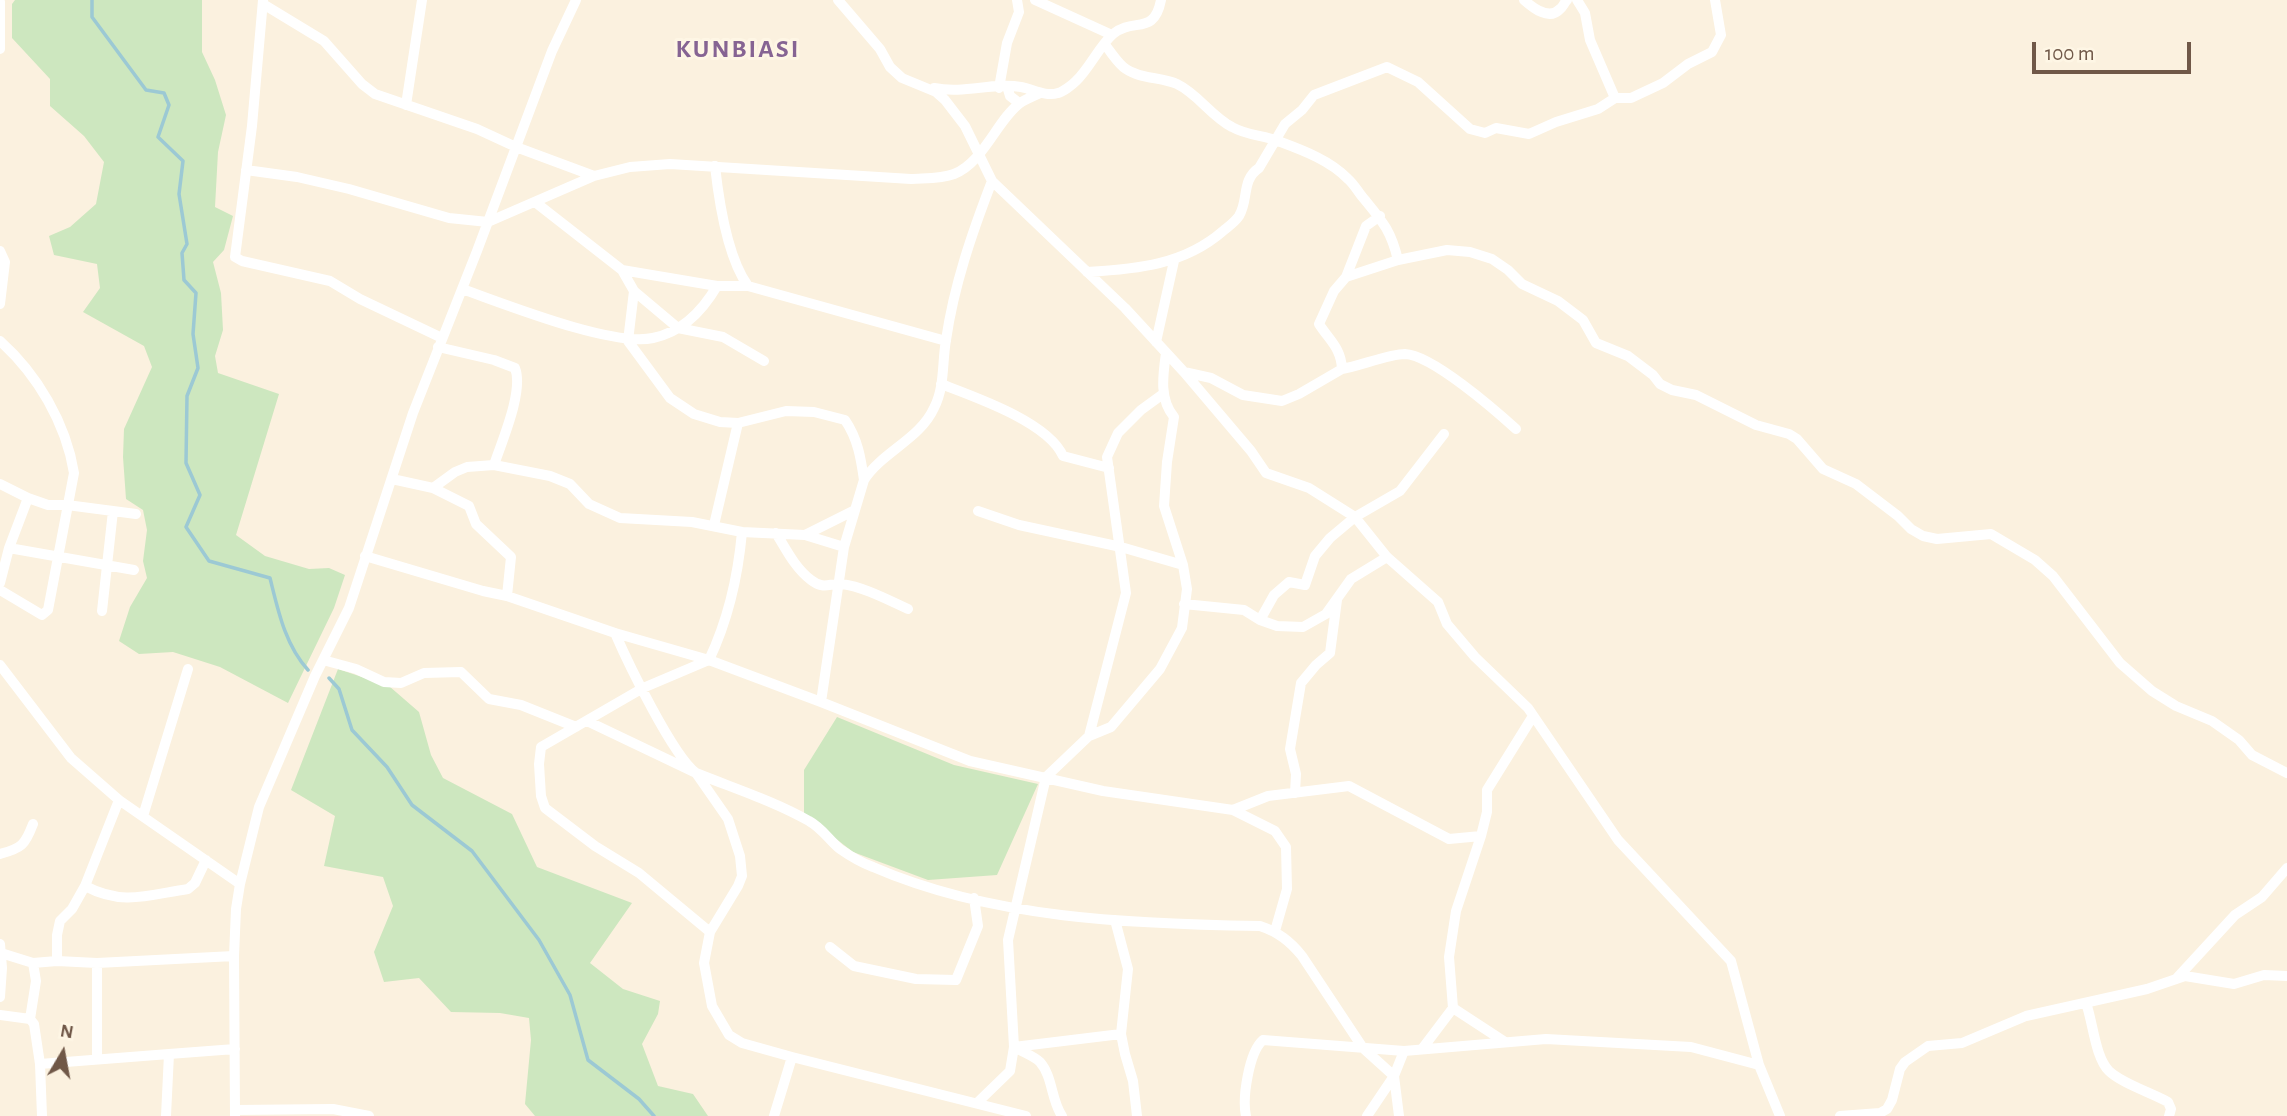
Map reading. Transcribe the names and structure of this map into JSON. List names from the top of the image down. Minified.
{"districts":["KUNBIASI"],"scale_bar":"100 m","north":"top"}
